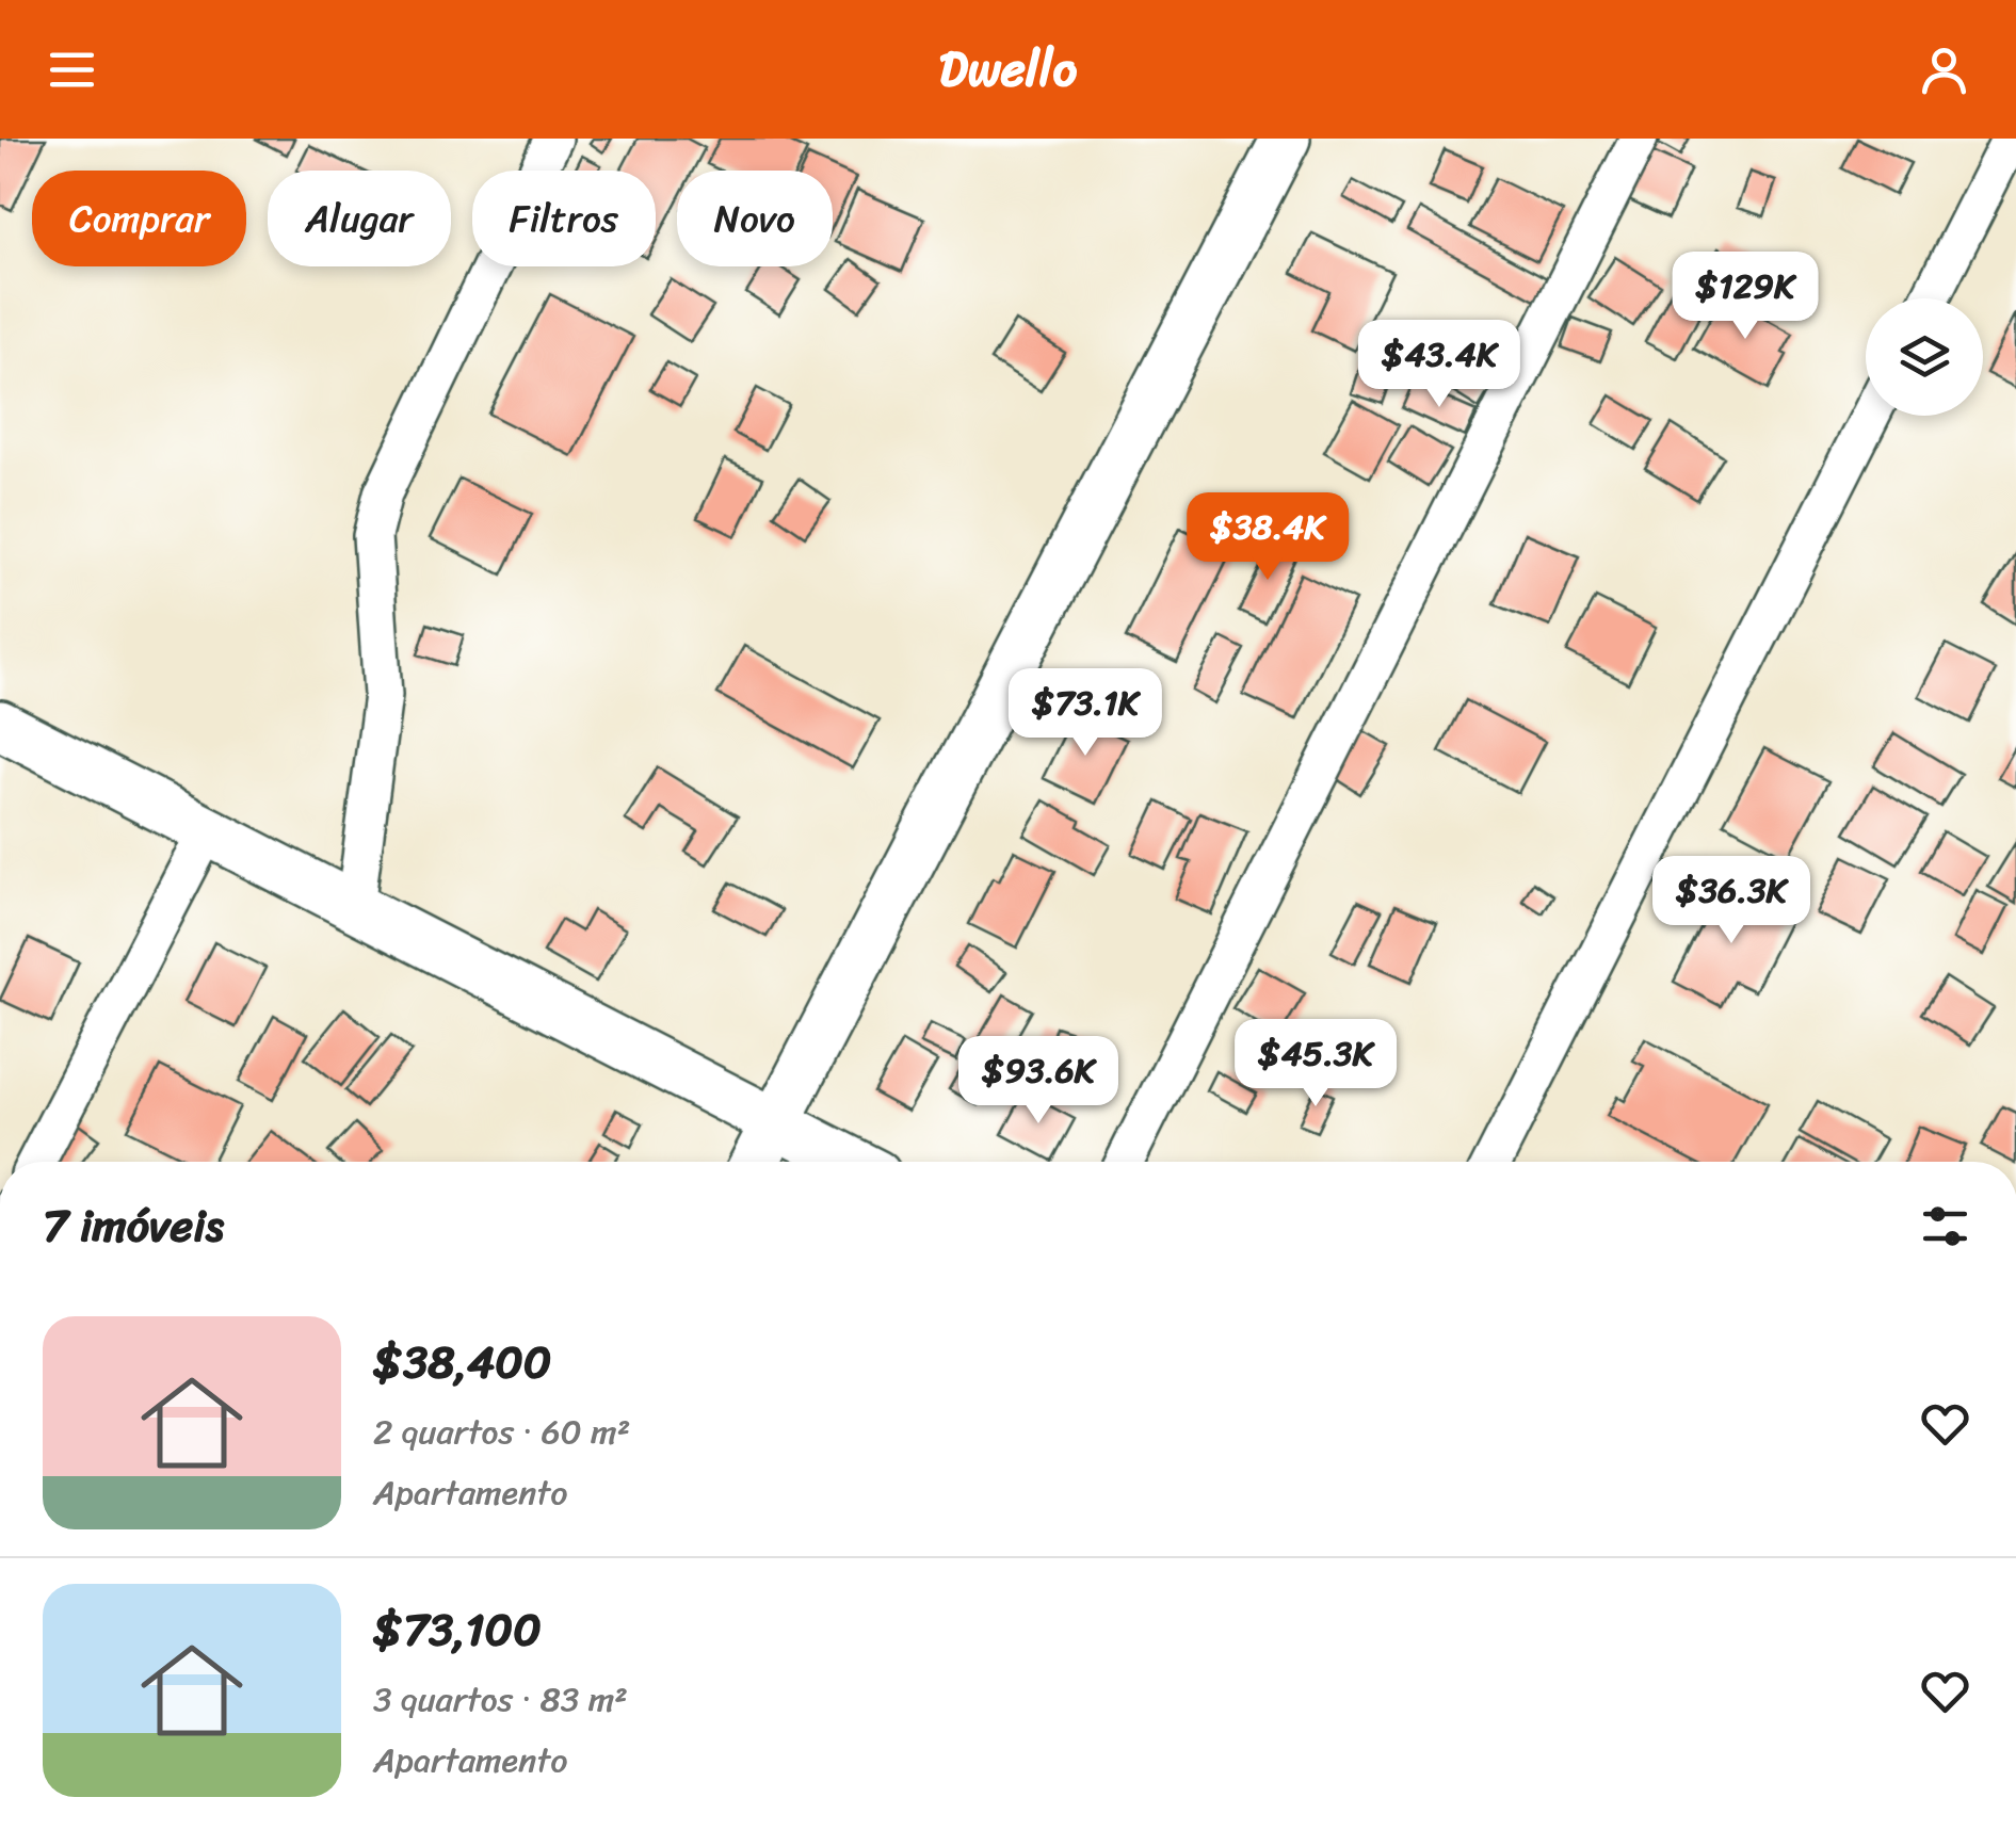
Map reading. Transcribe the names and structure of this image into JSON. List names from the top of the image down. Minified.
{"page":{"header":"Dwello","chip":["Comprar","Alugar","Filtros","Novo"],"price":["$129K","$43.4K","$38.4K","$73.1K","$36.3K","$45.3K","$93.6K"],"heading":"7 imóveis","list":[{"name":"$38,400","note":"2 quartos · 60 m² · Apartamento"},{"name":"$73,100","note":"3 quartos · 83 m² · Apartamento"}]}}
